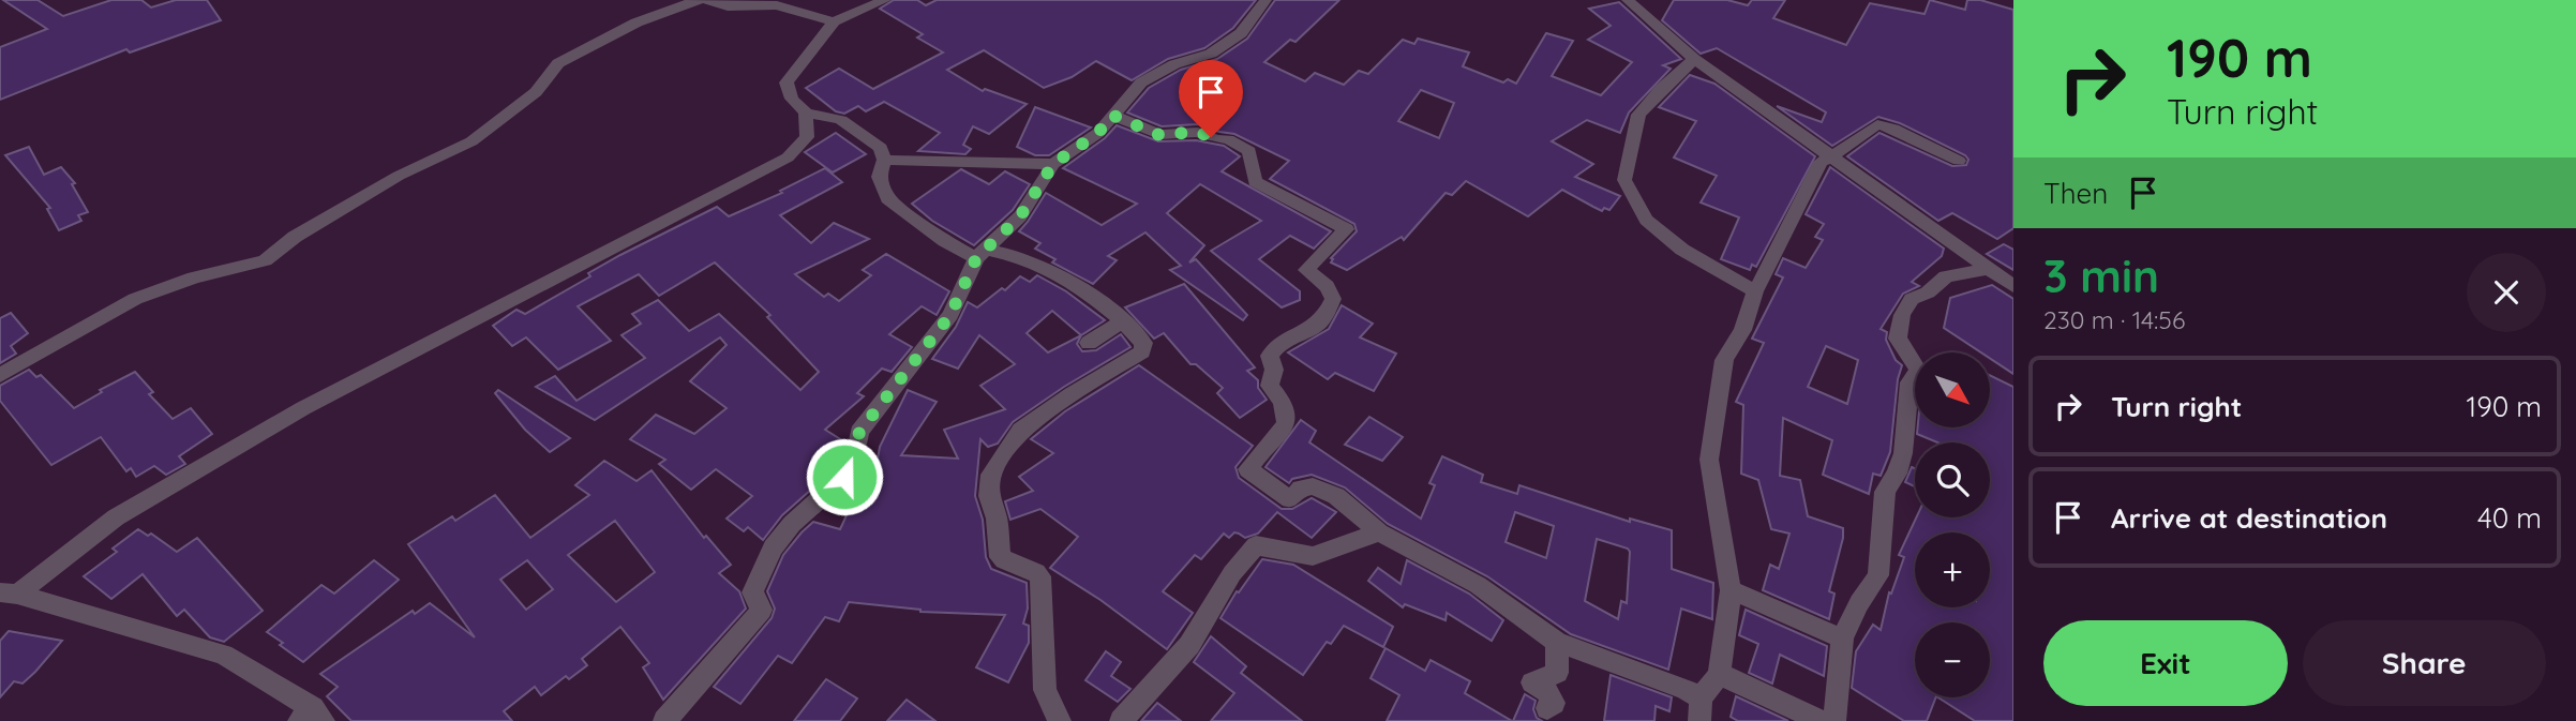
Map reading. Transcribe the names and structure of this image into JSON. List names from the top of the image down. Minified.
{"north":"bottom right","page":{"turn":["190 m","Turn right"],"then":"Then","heading":["3 min","230 m · 14:56"],"map_buttons":["+","−"],"list":[{"name":"Turn right","value":"190 m"},{"name":"Arrive at destination","value":"40 m"}],"buttons":["Exit","Share"]}}
